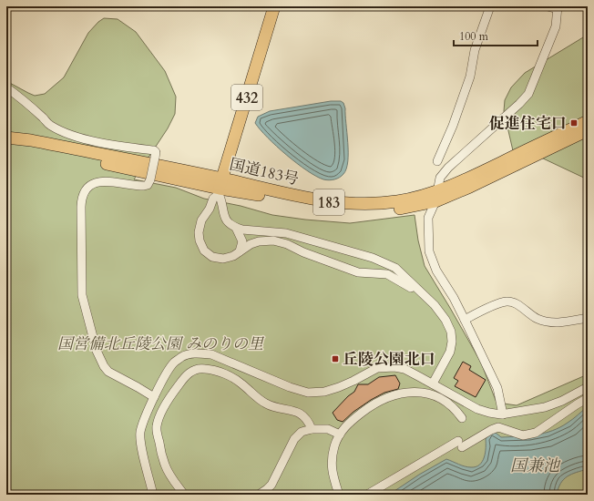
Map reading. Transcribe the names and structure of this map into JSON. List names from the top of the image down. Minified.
{"streets":{"highway":["432","国道183号","183"]},"crossings":[["432","国道183号"]],"water":["国兼池"],"parks":["国営備北丘陵公園 みのりの里"],"places":{"transit":["促進住宅口","丘陵公園北口"]},"scale_bar":"100 m"}
